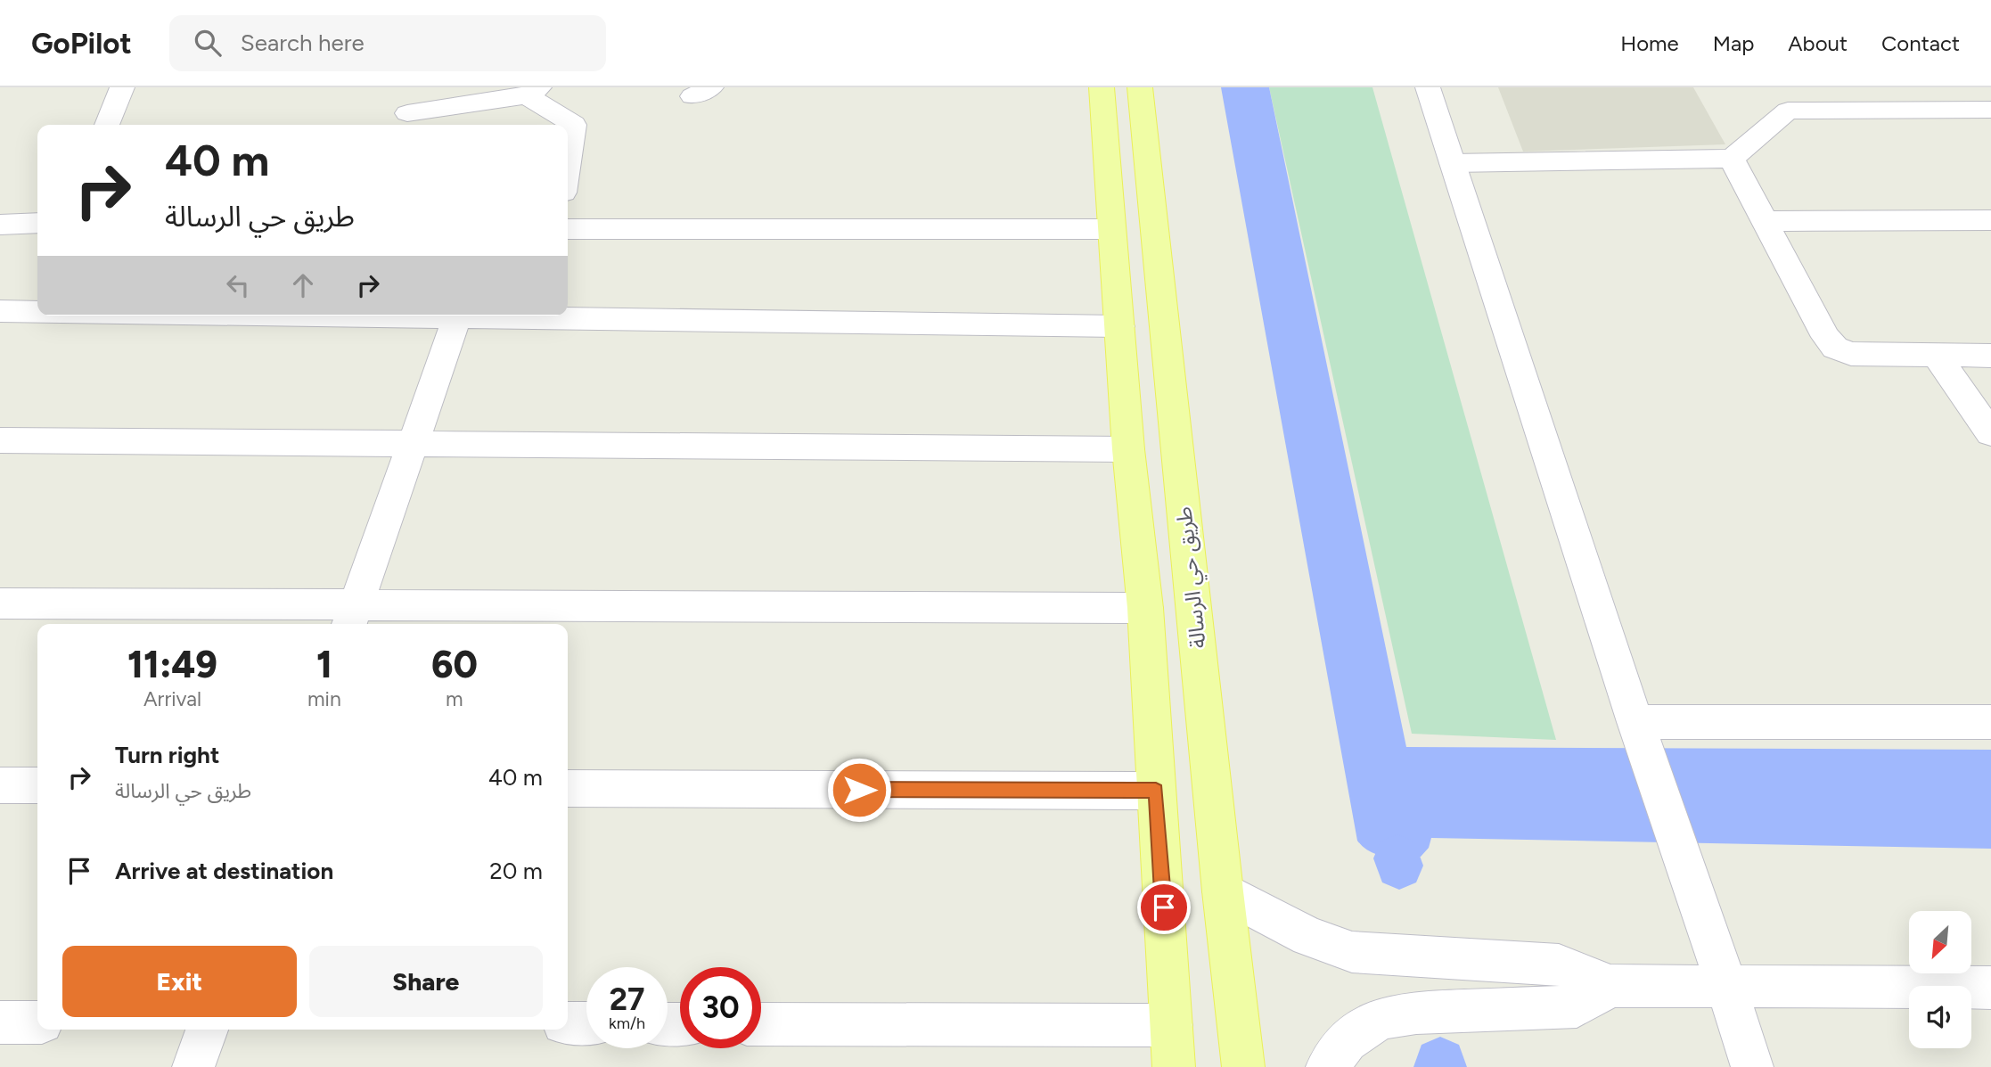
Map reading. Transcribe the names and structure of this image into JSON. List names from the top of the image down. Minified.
{"streets":{"main road":["طريق حي الرسالة"]},"north":"bottom left","page":{"header":"GoPilot","search":"Search here","nav":["Home","Map","About","Contact"],"turn":["40 m","طريق حي الرسالة"],"eta":["11:49","Arrival","1","min","60","m"],"list":[{"name":"Turn right","note":"طريق حي الرسالة","value":"40 m"},{"name":"Arrive at destination","value":"20 m"}],"buttons":["Exit","Share"],"speed":"27 km/h","limit":"30"}}
